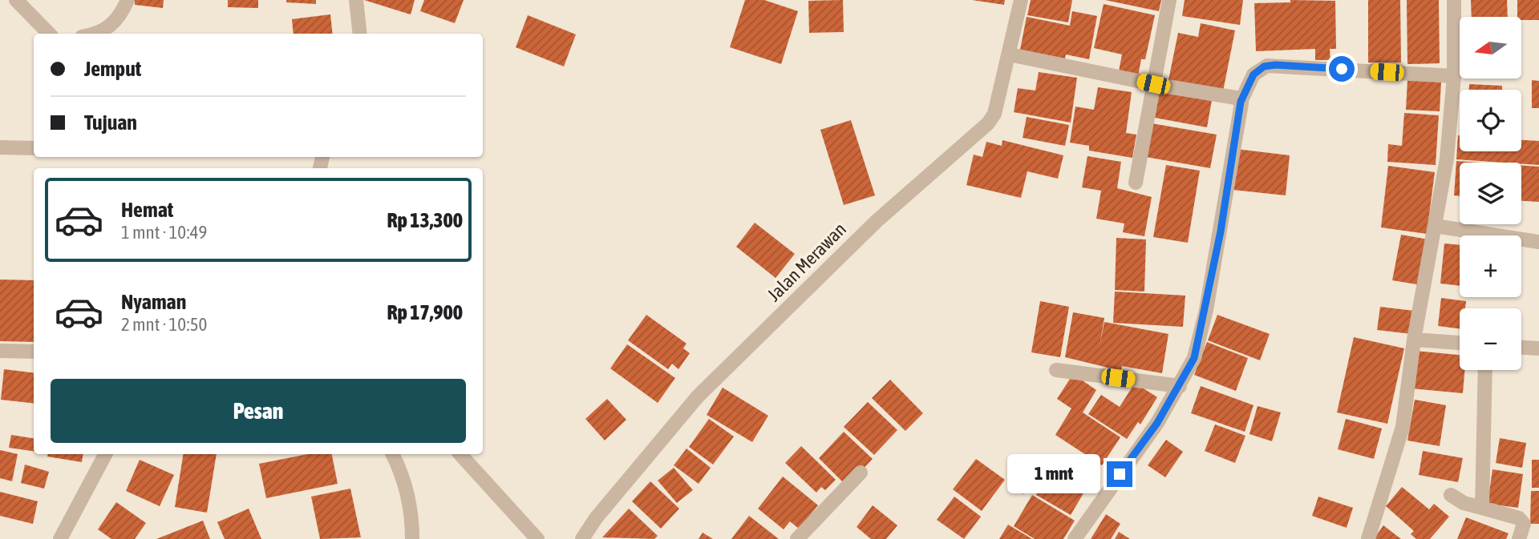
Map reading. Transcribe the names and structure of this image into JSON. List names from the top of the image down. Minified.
{"streets":{"street":["Jalan Merawan"]},"north":"left","page":{"map_buttons":["+","−"],"banner":["Jemput","Tujuan"],"list":[{"name":"Hemat","note":"1 mnt · 10:49","value":"Rp 13,300"},{"name":"Nyaman","note":"2 mnt · 10:50","value":"Rp 17,900"}],"buttons":"Pesan","bubble":"1 mnt"}}
